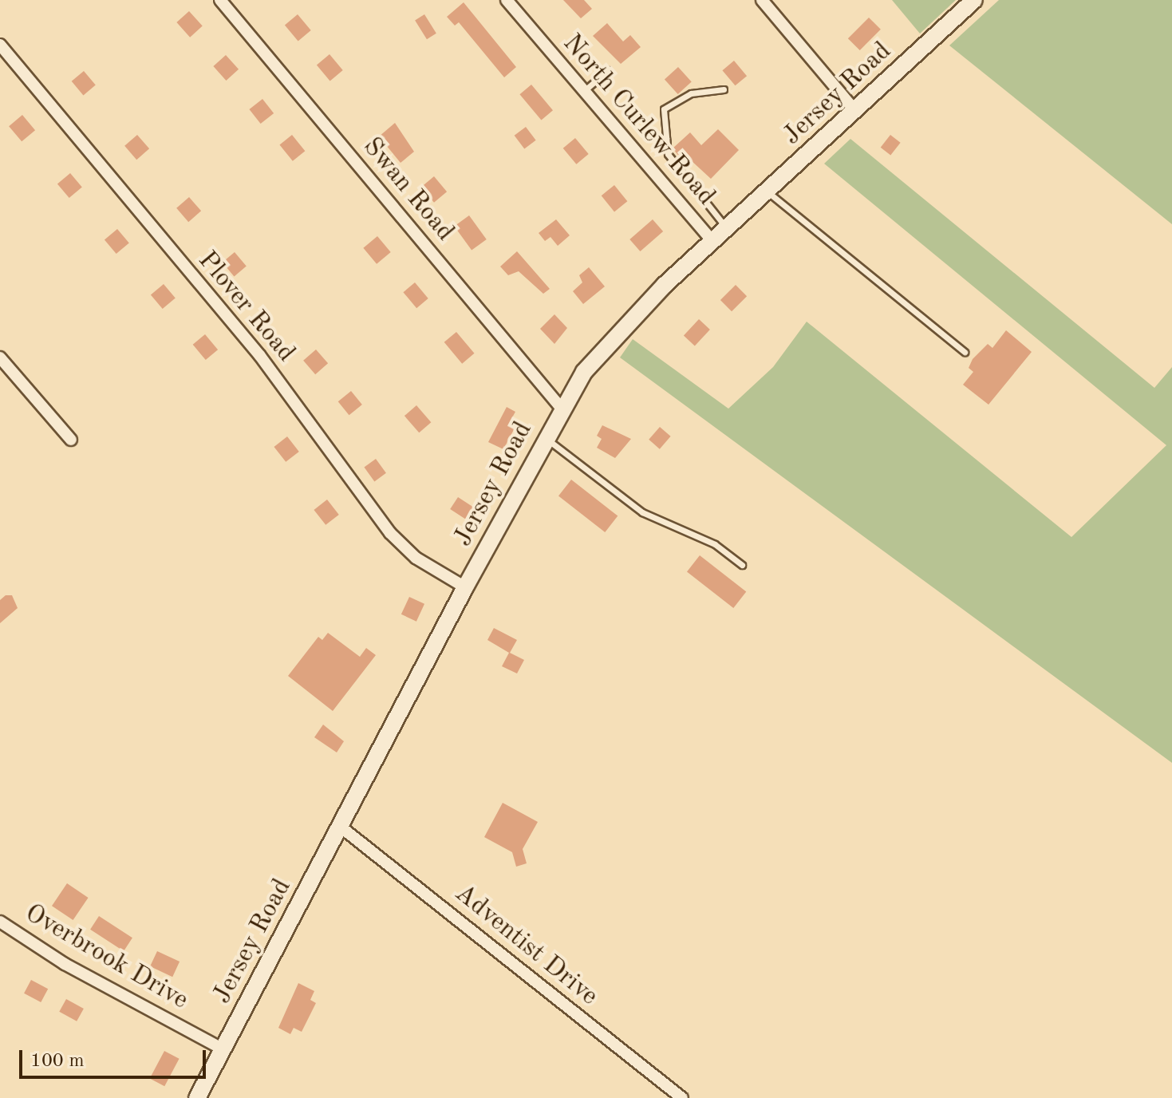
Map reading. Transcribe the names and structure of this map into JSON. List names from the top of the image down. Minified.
{"streets":{"street":["Jersey Road","North Curlew Road","Swan Road","Plover Road","Adventist Drive","Overbrook Drive"]},"crossings":[["Jersey Road","North Curlew Road"],["Jersey Road","Swan Road"],["Jersey Road","Plover Road"],["Jersey Road","Adventist Drive"],["Jersey Road","Overbrook Drive"]],"scale_bar":"100 m"}
